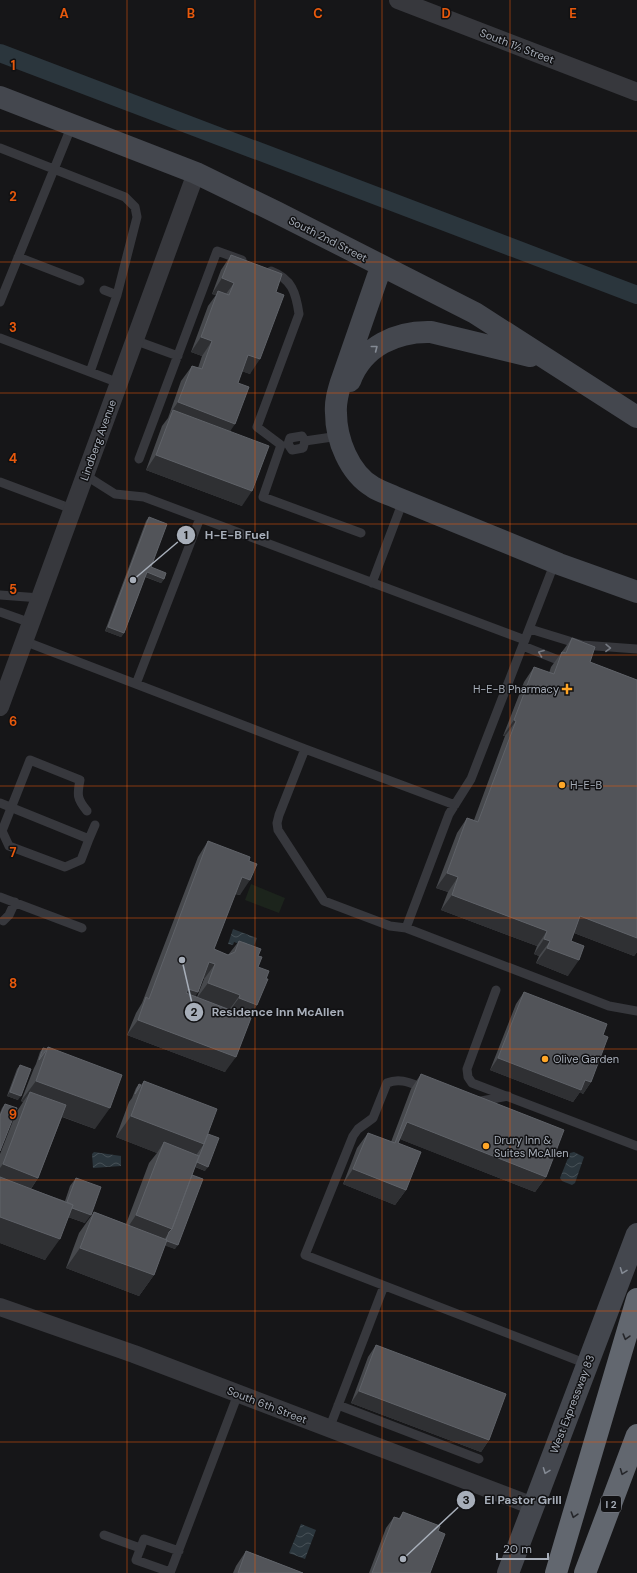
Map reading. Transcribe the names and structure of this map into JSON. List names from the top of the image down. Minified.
{"streets":{"highway":["I 2"],"main road":["South 2nd Street","West Expressway 83"],"street":["South 1½ Street","Lindberg Avenue","South 6th Street"]},"crossings":[["South 2nd Street","Lindberg Avenue"],["West Expressway 83","South 6th Street"]],"one_way":["West Expressway 83"],"places":{"other":["H-E-B Fuel","H-E-B","Residence Inn McAllen","Olive Garden","Drury Inn & Suites McAllen","El Pastor Grill"],"health":["H-E-B Pharmacy"]},"scale_bar":"20 m","grid":{"columns":["A","B","C","D","E"],"rows":["1","2","3","4","5","6","7","8","9"]}}
